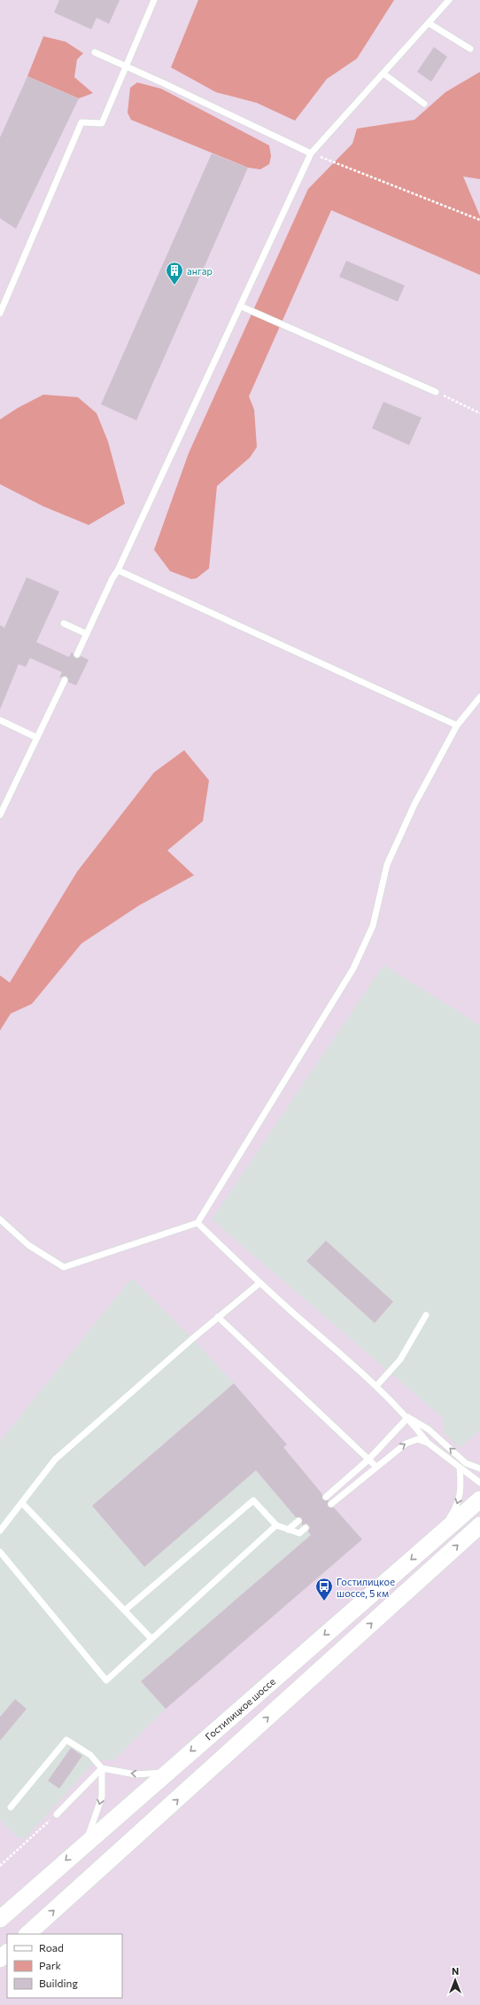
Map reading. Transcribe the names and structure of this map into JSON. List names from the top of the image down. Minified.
{"streets":{"main road":["Гостилицкое шоссе"]},"places":{"building":["ангар"],"bus stop":["Гостилицкое шоссе, 5 км"]},"legend":["Road","Park","Building"],"north":"top"}
